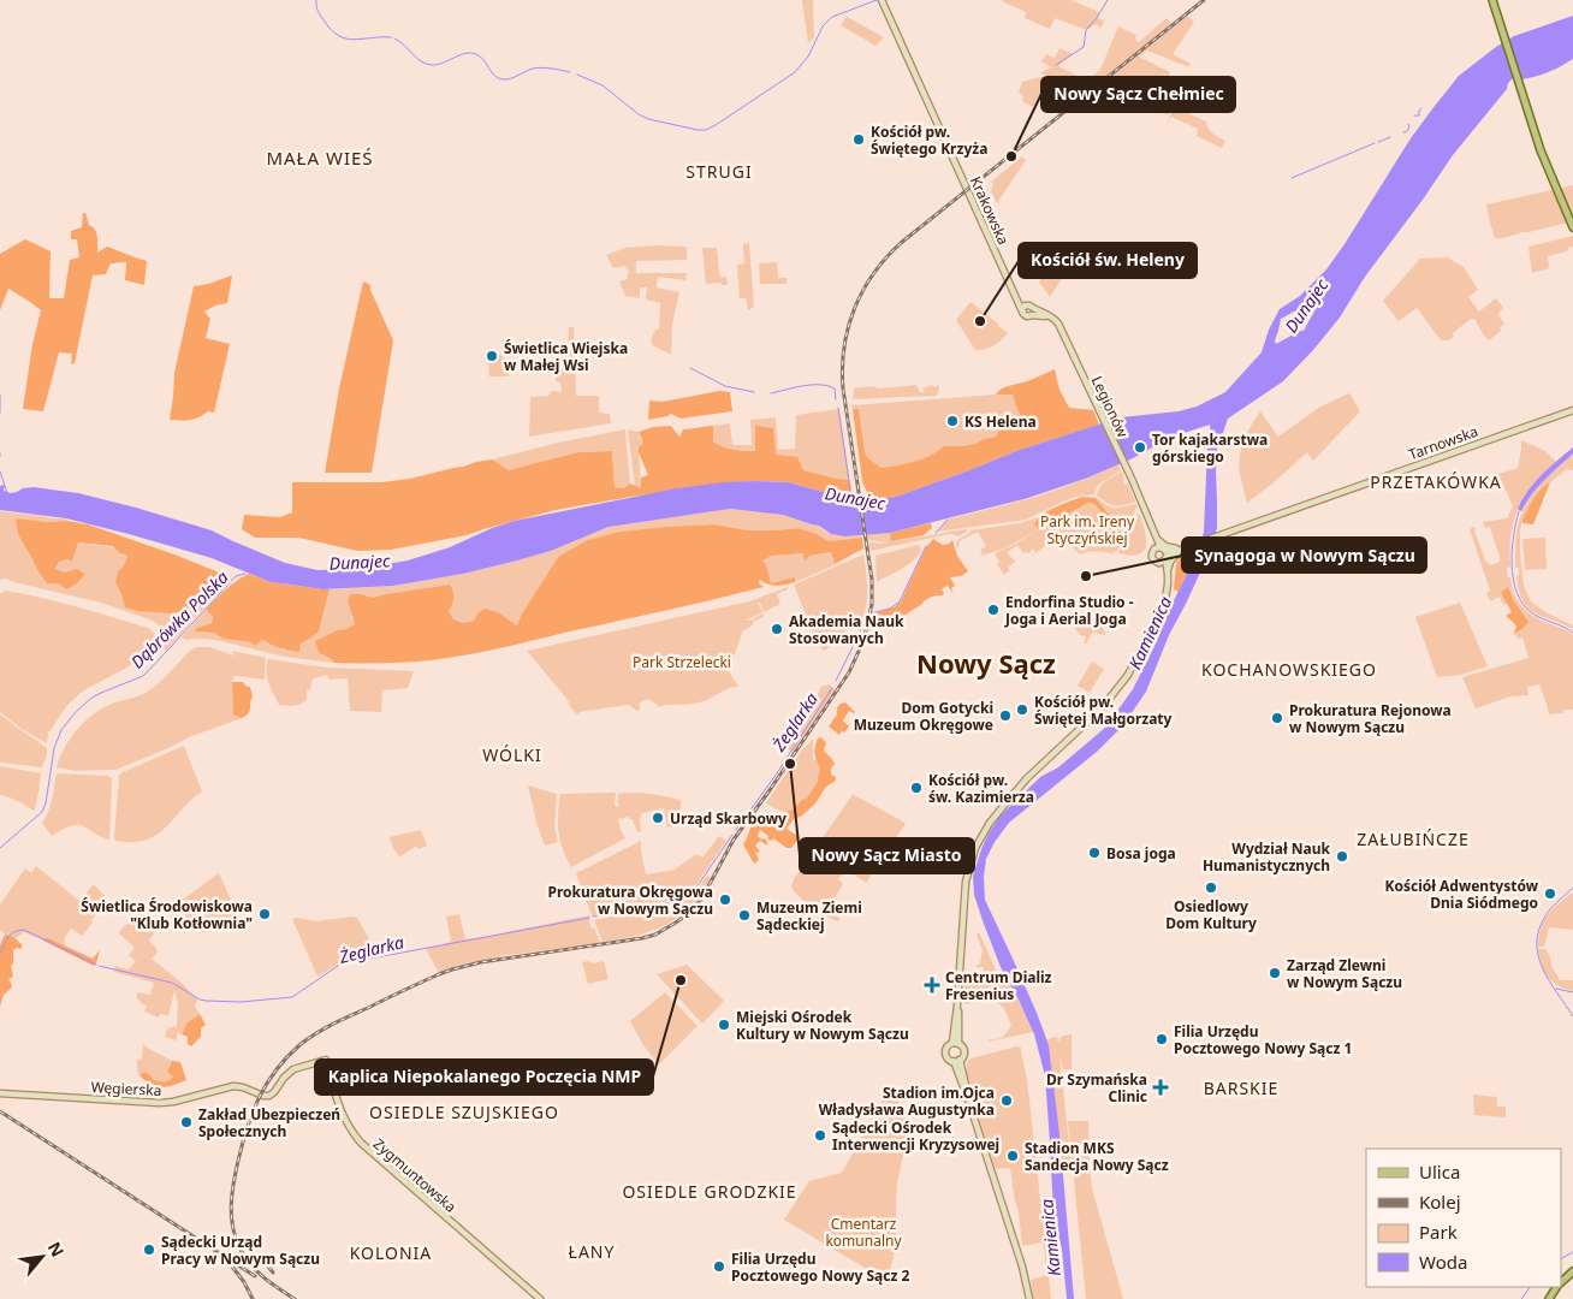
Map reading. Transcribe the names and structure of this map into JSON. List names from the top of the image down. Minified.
{"streets":{"main road":["Krakowska","Legionów","Tarnowska","Węgierska","Zygmuntowska"]},"crossings":[["Węgierska","Zygmuntowska"]],"districts":["MAŁA WIEŚ","STRUGI","PRZETAKÓWKA","Nowy Sącz","KOCHANOWSKIEGO","WÓLKI","ZAŁUBIŃCZE","BARSKIE","OSIEDLE SZUJSKIEGO","OSIEDLE GRODZKIE","ŁANY","KOLONIA"],"water":["Dunajec","Dąbrówka Polska","Kamienica","Żeglarka"],"parks":["Park im. Ireny Styczyńskiej","Park Strzelecki","Cmentarz komunalny"],"places":{"other":["Kościół pw. Świętego Krzyża","Nowy Sącz Chełmiec","Kościół św. Heleny","Świetlica Wiejska w Małej Wsi","KS Helena","Tor kajakarstwa górskiego","Synagoga w Nowym Sączu","Endorfina Studio - Joga i Aerial Joga","Akademia Nauk Stosowanych","Kościół pw. Świętej Małgorzaty","Dom Gotycki Muzeum Okręgowe","Prokuratura Rejonowa w Nowym Sączu","Nowy Sącz Miasto","Kościół pw. św. Kazimierza","Urząd Skarbowy","Bosa joga","Wydział Nauk Humanistycznych","Osiedlowy Dom Kultury","Kościół Adwentystów Dnia Siódmego","Prokuratura Okręgowa w Nowym Sączu","Świetlica Środowiskowa \"Klub Kotłownia\"","Muzeum Ziemi Sądeckiej","Zarząd Zlewni w Nowym Sączu","Kaplica Niepokalanego Poczęcia NMP","Miejski Ośrodek Kultury w Nowym Sączu","Filia Urzędu Pocztowego Nowy Sącz 1","Stadion im.Ojca Władysława Augustynka","Zakład Ubezpieczeń Społecznych","Sądecki Ośrodek Interwencji Kryzysowej","Stadion MKS Sandecja Nowy Sącz","Sądecki Urząd Pracy w Nowym Sączu","Filia Urzędu Pocztowego Nowy Sącz 2"],"health":["Centrum Dializ Fresenius","Dr Szymańska Clinic"]},"legend":["Ulica","Kolej","Park","Woda"],"north":"top right"}
